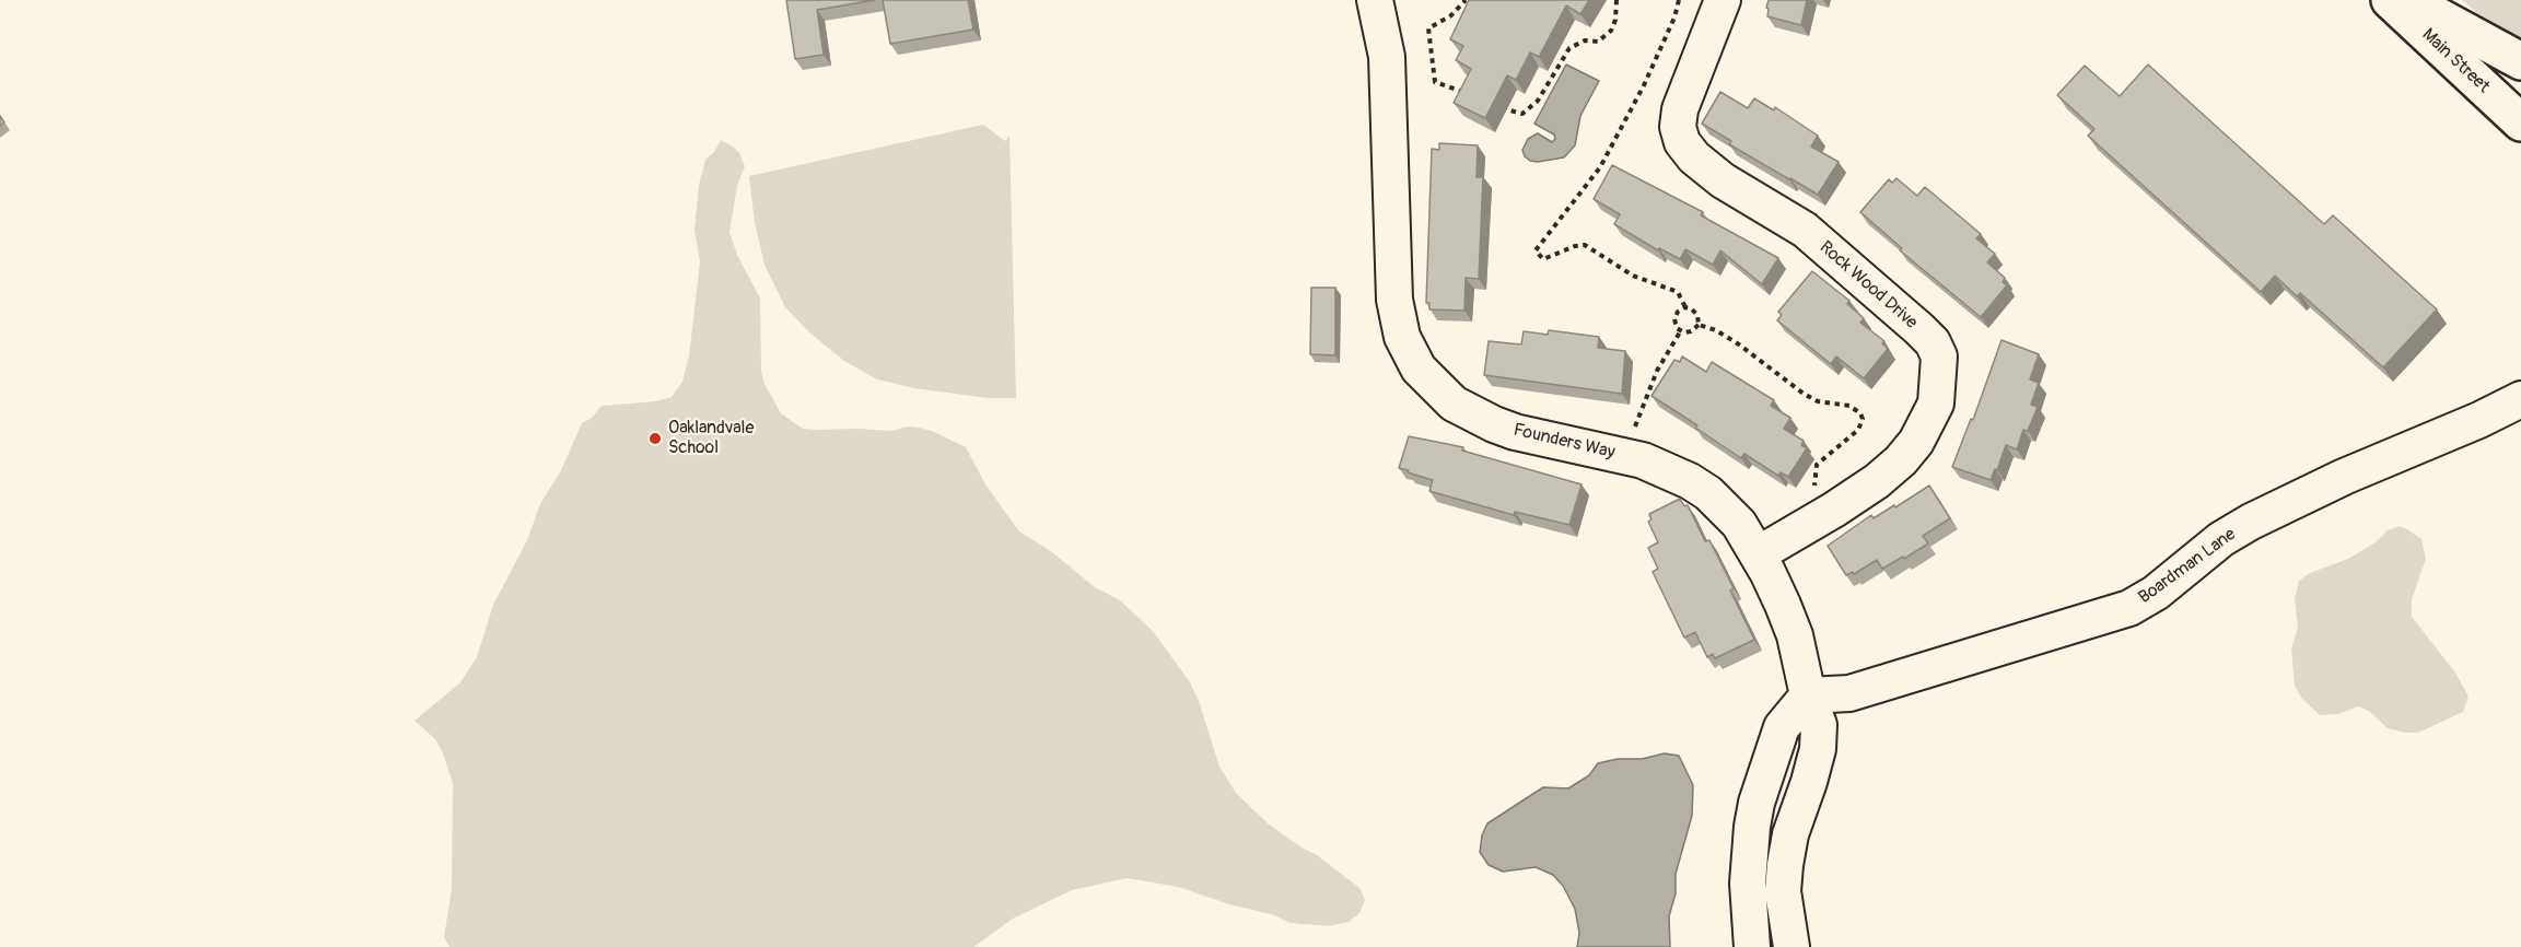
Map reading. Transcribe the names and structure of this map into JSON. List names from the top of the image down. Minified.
{"streets":{"main road":["Main Street"],"street":["Rock Wood Drive","Founders Way","Boardman Lane"]},"crossings":[["Rock Wood Drive","Founders Way"],["Founders Way","Boardman Lane"]],"places":["Oaklandvale School"]}
